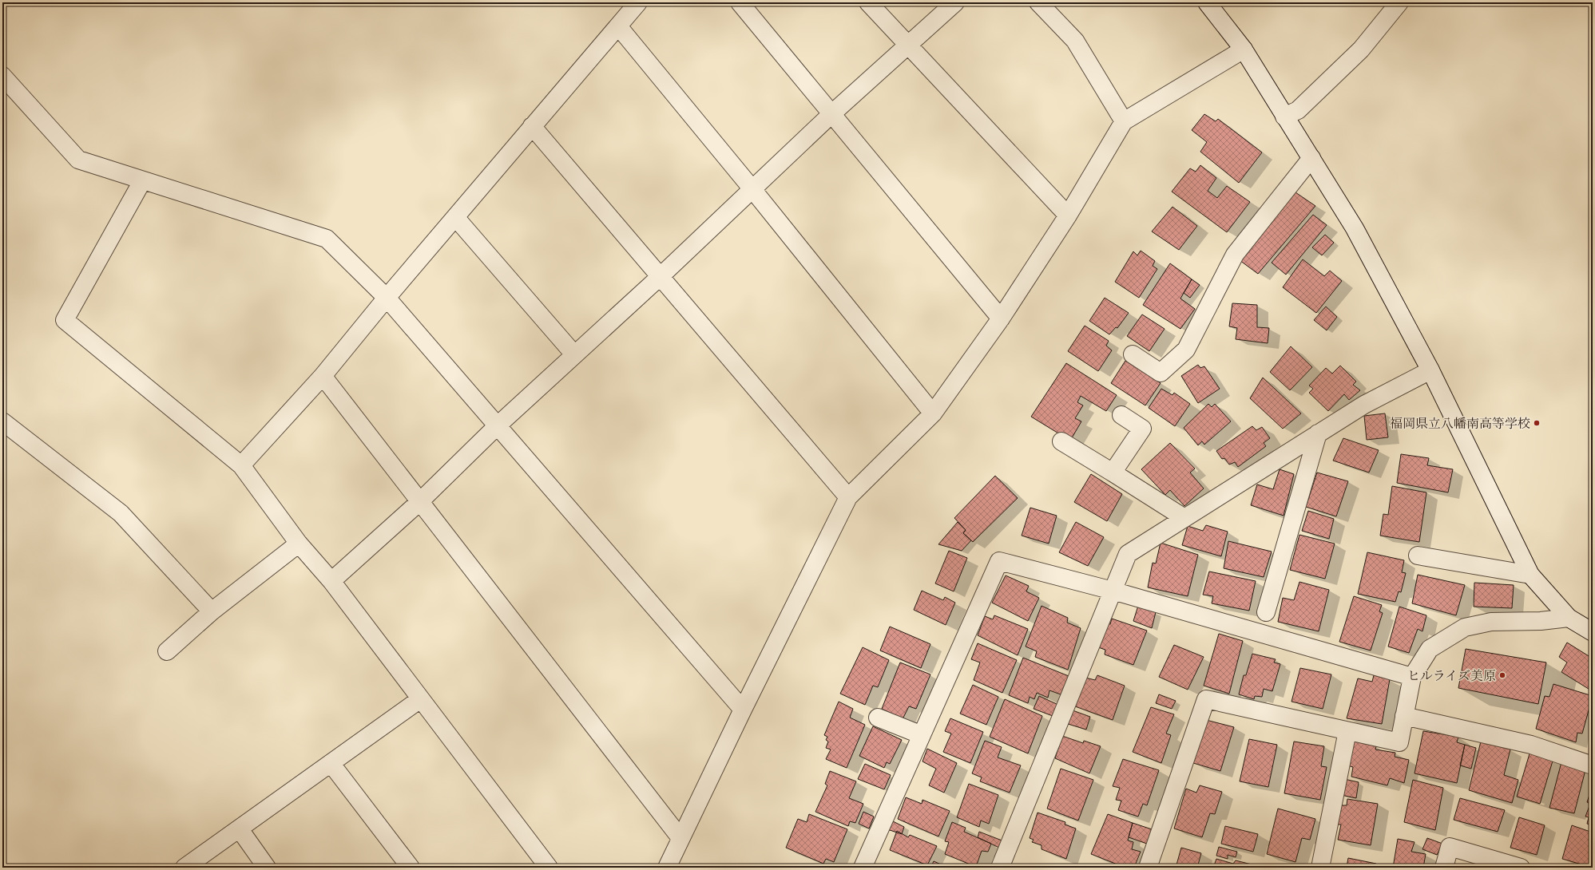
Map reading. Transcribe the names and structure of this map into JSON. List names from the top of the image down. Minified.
{"places":["福岡県立八幡南高等学校","ヒルライズ美原"]}
